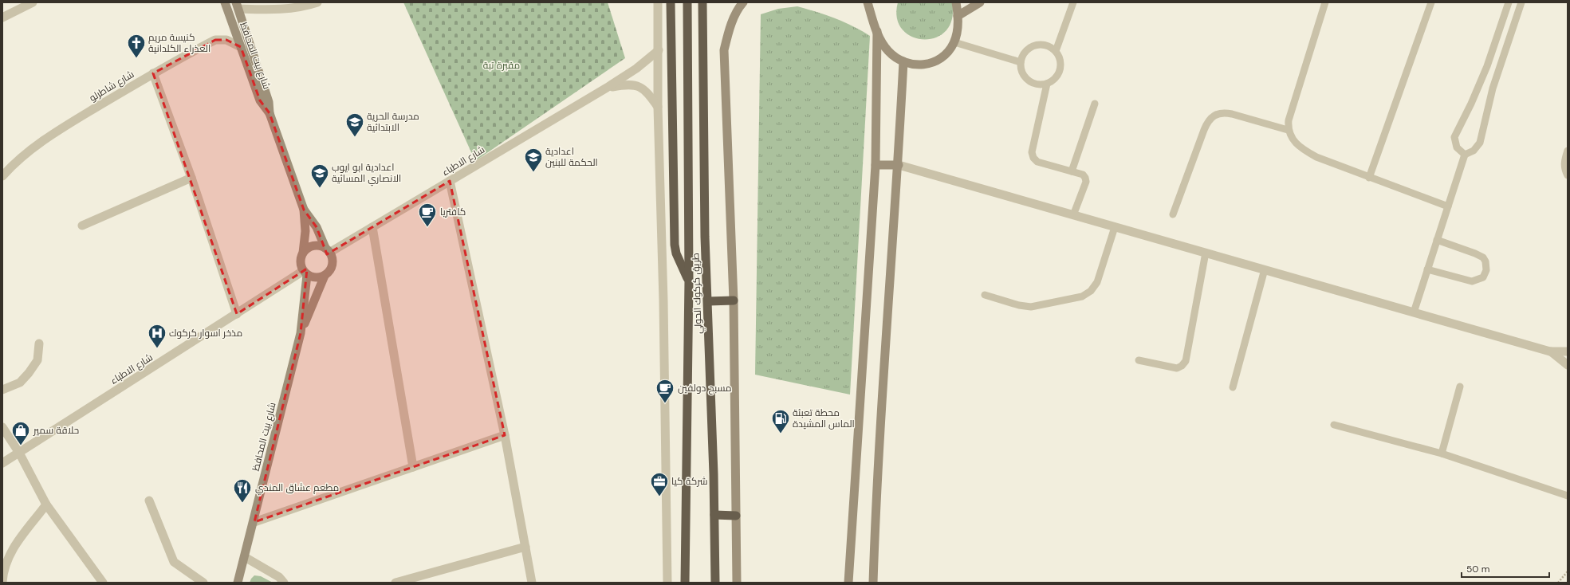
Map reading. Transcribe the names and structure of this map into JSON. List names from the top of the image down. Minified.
{"streets":{"highway":["طريق كركوك الحولي"],"main road":["شارع بيت المحافظ"],"street":["شارع شاطرلو","شارع الاطباء"]},"crossings":[["شارع بيت المحافظ","شارع شاطرلو"],["شارع بيت المحافظ","شارع الاطباء"]],"parks":["مقبرة تبة"],"places":{"church":["كنيسة مريم العذراء الكلدانية"],"school or university":["مدرسة الحرية الابتدائية","اعدادية الحكمة للبنين","اعدادية ابو ايوب الانصاري المسائية"],"cafe":["کافتریا","مسبح دولفين"],"hospital":["مذخر اسوار كركوك"],"fuel station":["محطة تعبئة الماس المشيدة"],"shop":["حلاقة سمير"],"office":["شركة كيا"],"restaurant":["مطعم عشاق المندي"]},"scale_bar":"50 m"}
